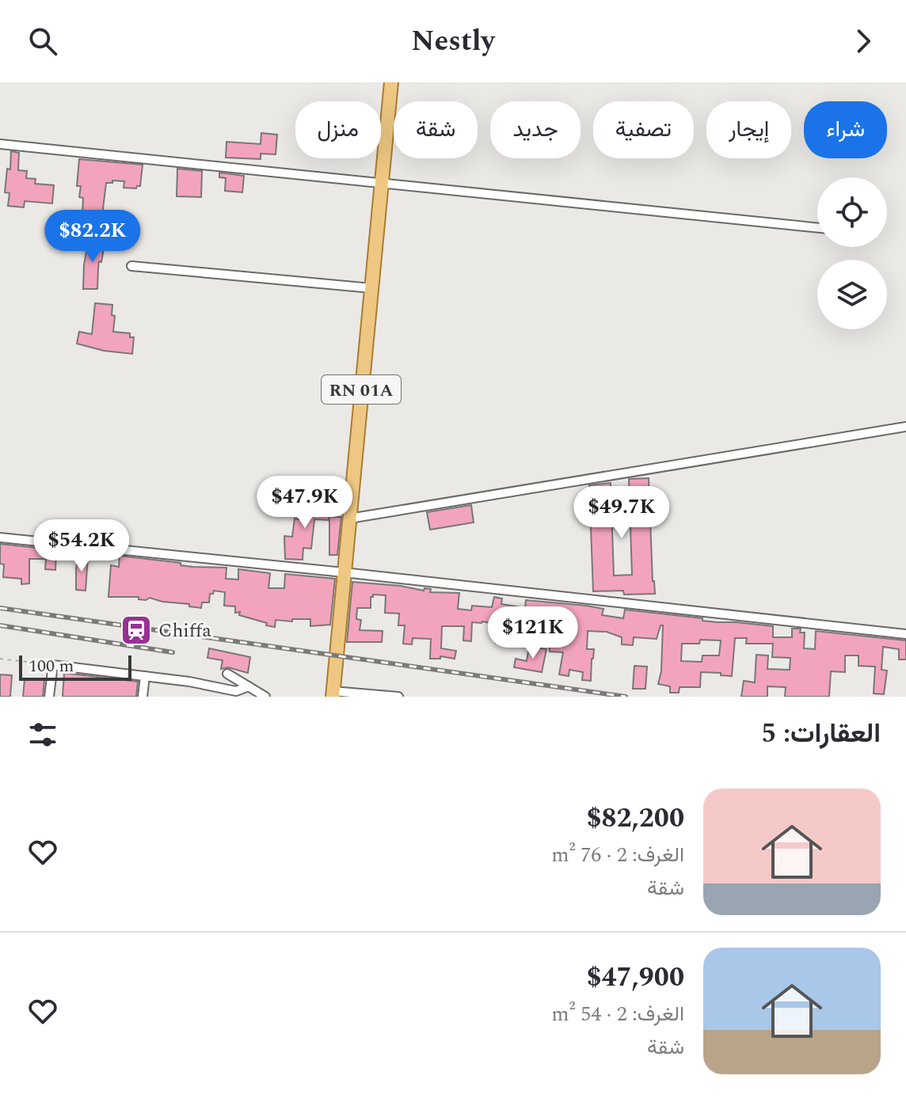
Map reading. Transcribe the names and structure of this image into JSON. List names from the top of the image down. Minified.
{"streets":{"main road":["RN 01A"]},"places":{"station":["Chiffa"]},"scale_bar":"100 m","page":{"header":"Nestly","chip":["شراء","إيجار","تصفية","جديد","شقة","منزل"],"price":["$82.2K","$47.9K","$49.7K","$54.2K","$121K"],"scale":"100 m","heading":"العقارات: 5","list":[{"name":"$82,200","note":"الغرف: 2 · 76 m² · شقة"},{"name":"$47,900","note":"الغرف: 2 · 54 m² · شقة"}]}}
